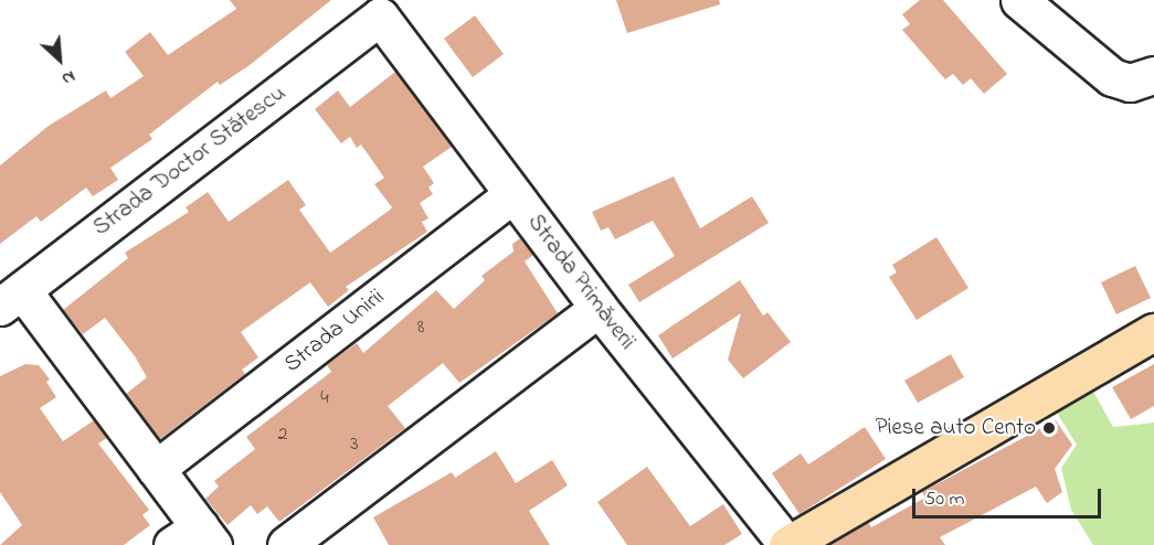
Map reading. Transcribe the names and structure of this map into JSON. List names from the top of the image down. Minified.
{"streets":{"street":["Strada Doctor Stătescu","Strada Primăverii","Strada Unirii"]},"crossings":[["Strada Doctor Stătescu","Strada Primăverii"],["Strada Primăverii","Strada Unirii"]],"places":["Piese auto Cento"],"house_numbers":["8","4","2","3"],"scale_bar":"50 m","north":"bottom right"}
